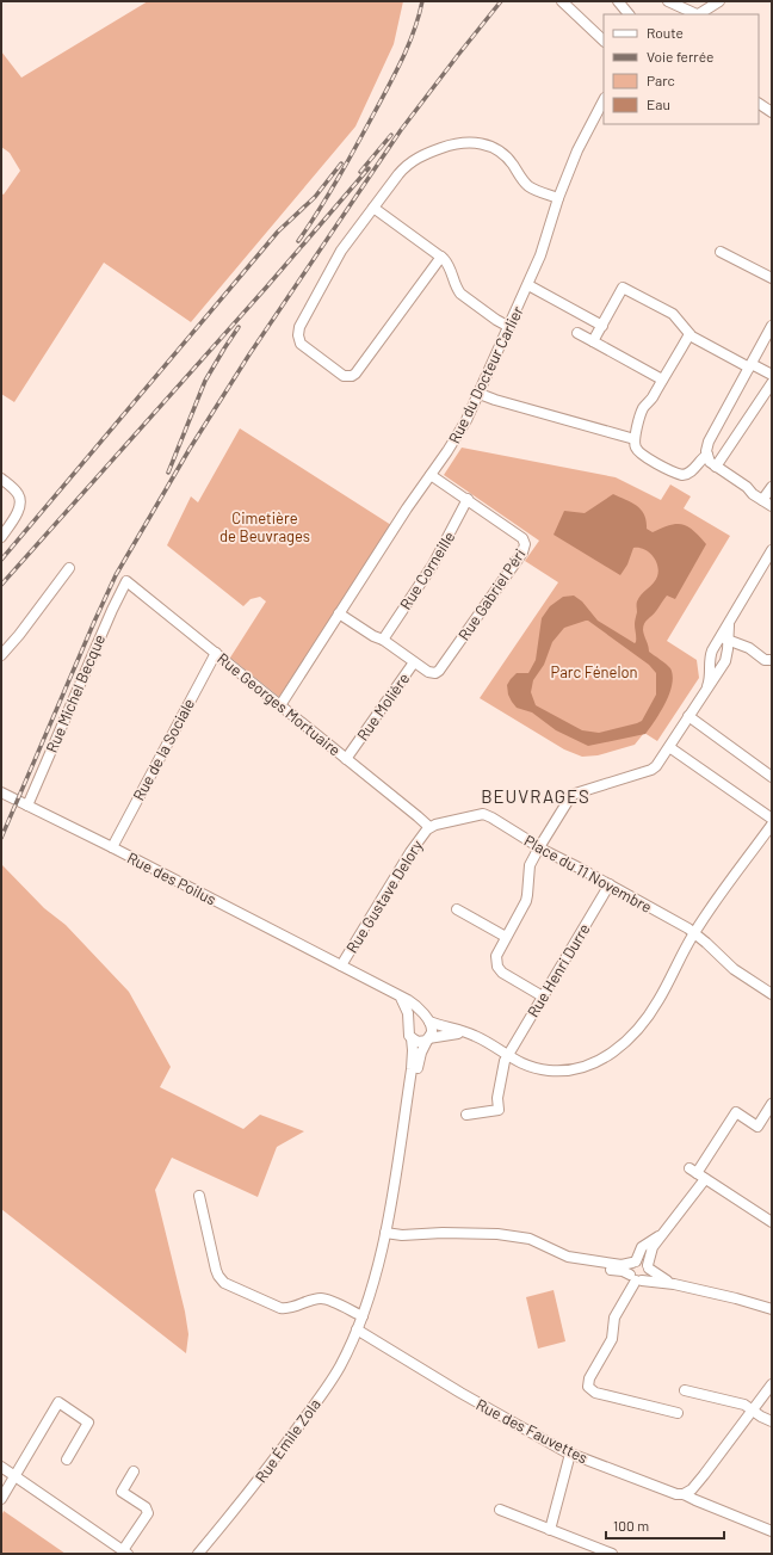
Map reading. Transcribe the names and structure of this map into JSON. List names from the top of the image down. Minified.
{"streets":{"street":["Rue du Docteur Carlier","Rue Corneille","Rue Gabriel Péri","Rue Michel Becque","Rue Georges Mortuaire","Rue Molière","Rue de la Sociale","Place du 11 Novembre","Rue des Poilus","Rue Gustave Delory","Rue Henri Durre","Rue des Fauvettes","Rue Émile Zola"]},"crossings":[["Rue du Docteur Carlier","Rue Gabriel Péri"],["Rue du Docteur Carlier","Rue Georges Mortuaire"],["Rue du Docteur Carlier","Rue Molière"],["Rue Corneille","Rue Gabriel Péri"],["Rue Corneille","Rue Molière"],["Rue Gabriel Péri","Rue Molière"],["Rue Michel Becque","Rue Georges Mortuaire"],["Rue Michel Becque","Rue des Poilus"],["Rue Georges Mortuaire","Rue Molière"],["Rue Georges Mortuaire","Rue de la Sociale"],["Rue Georges Mortuaire","Rue Gustave Delory"],["Rue de la Sociale","Rue des Poilus"],["Place du 11 Novembre","Rue Gustave Delory"],["Place du 11 Novembre","Rue Henri Durre"],["Rue des Poilus","Rue Gustave Delory"],["Rue des Poilus","Rue Émile Zola"],["Rue des Fauvettes","Rue Émile Zola"]],"districts":["BEUVRAGES"],"parks":["Cimetière de Beuvrages","Parc Fénelon"],"legend":["Route","Voie ferrée","Parc","Eau"],"scale_bar":"100 m"}
